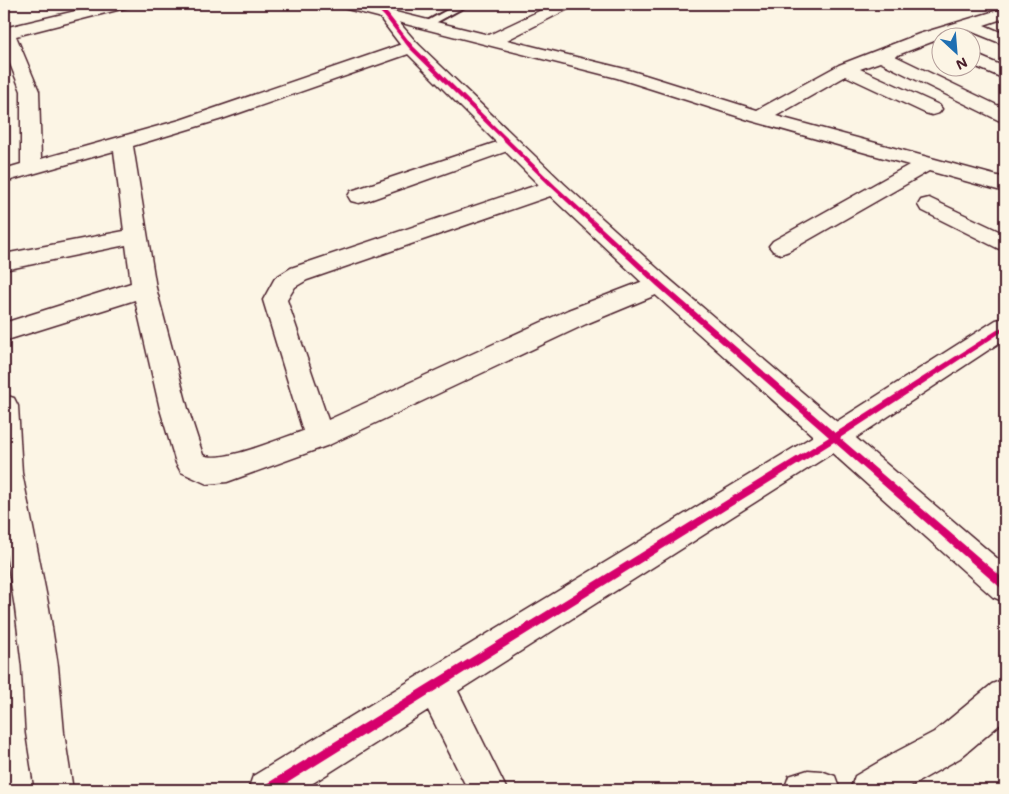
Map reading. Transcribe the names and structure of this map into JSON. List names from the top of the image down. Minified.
{"north":"bottom right"}
